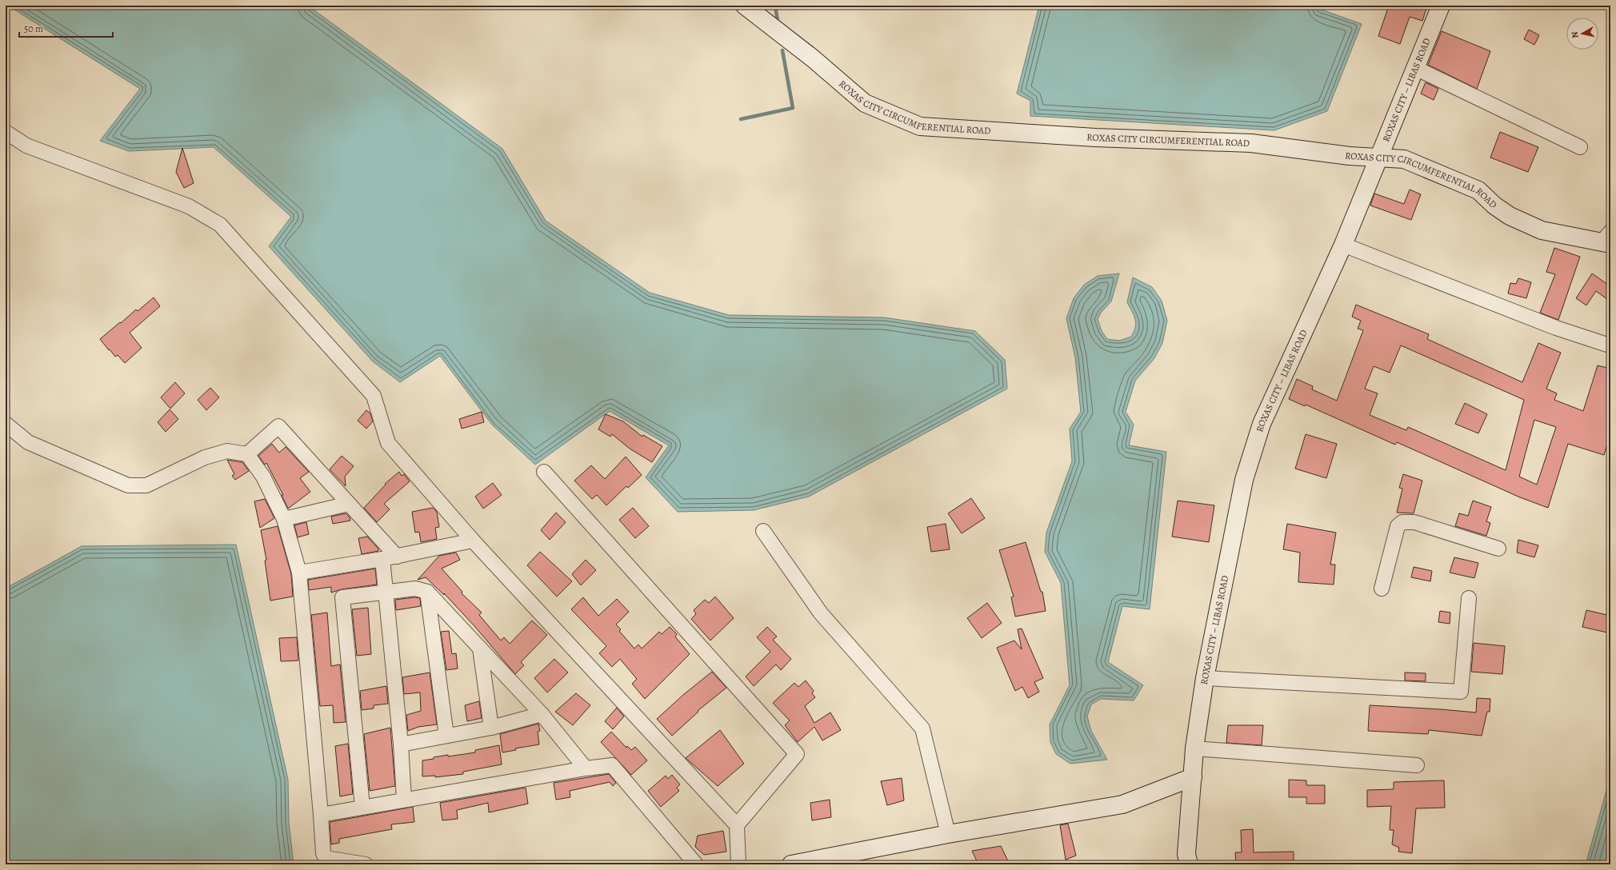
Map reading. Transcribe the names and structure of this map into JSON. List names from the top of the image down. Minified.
{"streets":{"street":["ROXAS CITY – LIBAS ROAD","ROXAS CITY CIRCUMFERENTIAL ROAD"]},"crossings":[["ROXAS CITY – LIBAS ROAD","ROXAS CITY CIRCUMFERENTIAL ROAD"]],"scale_bar":"50 m","north":"left"}
